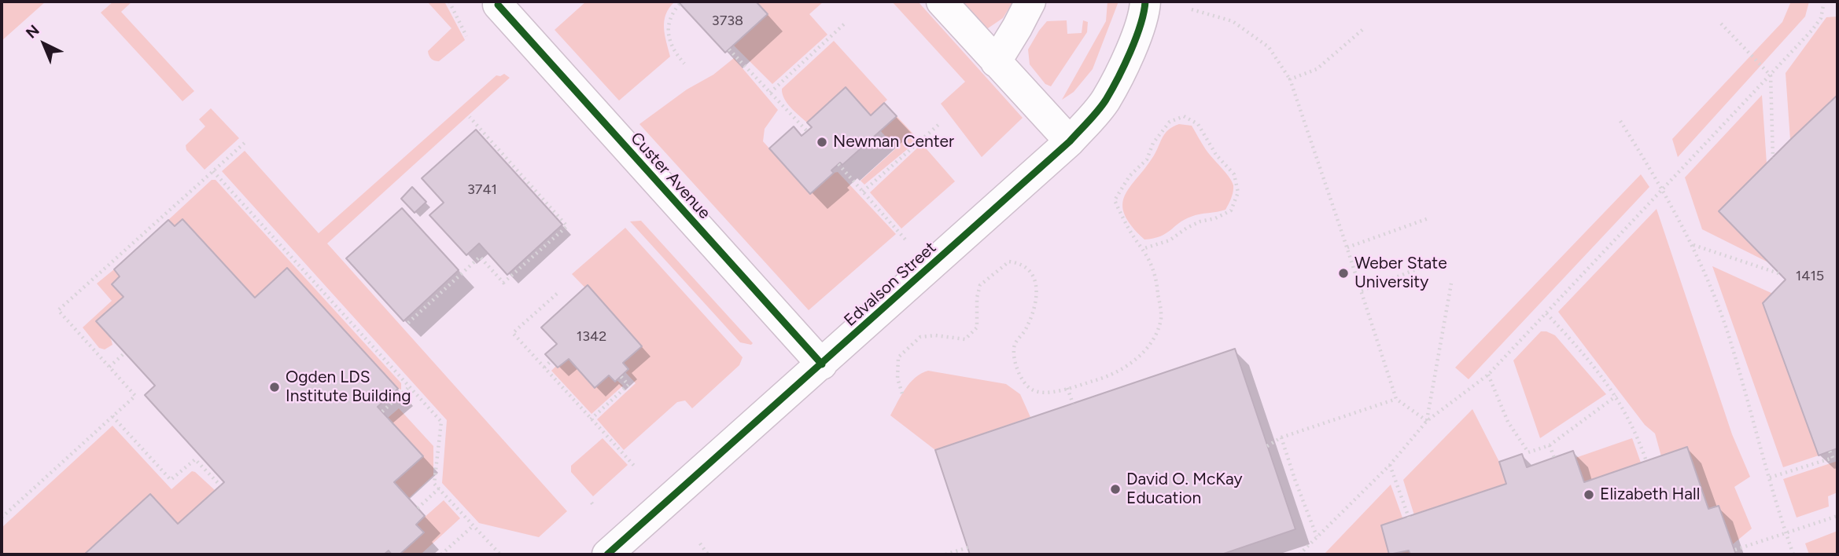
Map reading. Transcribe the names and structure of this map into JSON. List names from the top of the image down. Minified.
{"streets":{"street":["Custer Avenue","Edvalson Street"]},"crossings":[["Custer Avenue","Edvalson Street"]],"places":["Newman Center","Weber State University","Ogden LDS Institute Building","David O. McKay Education","Elizabeth Hall"],"house_numbers":["3738","3741","1415","1342"],"north":"top left"}
